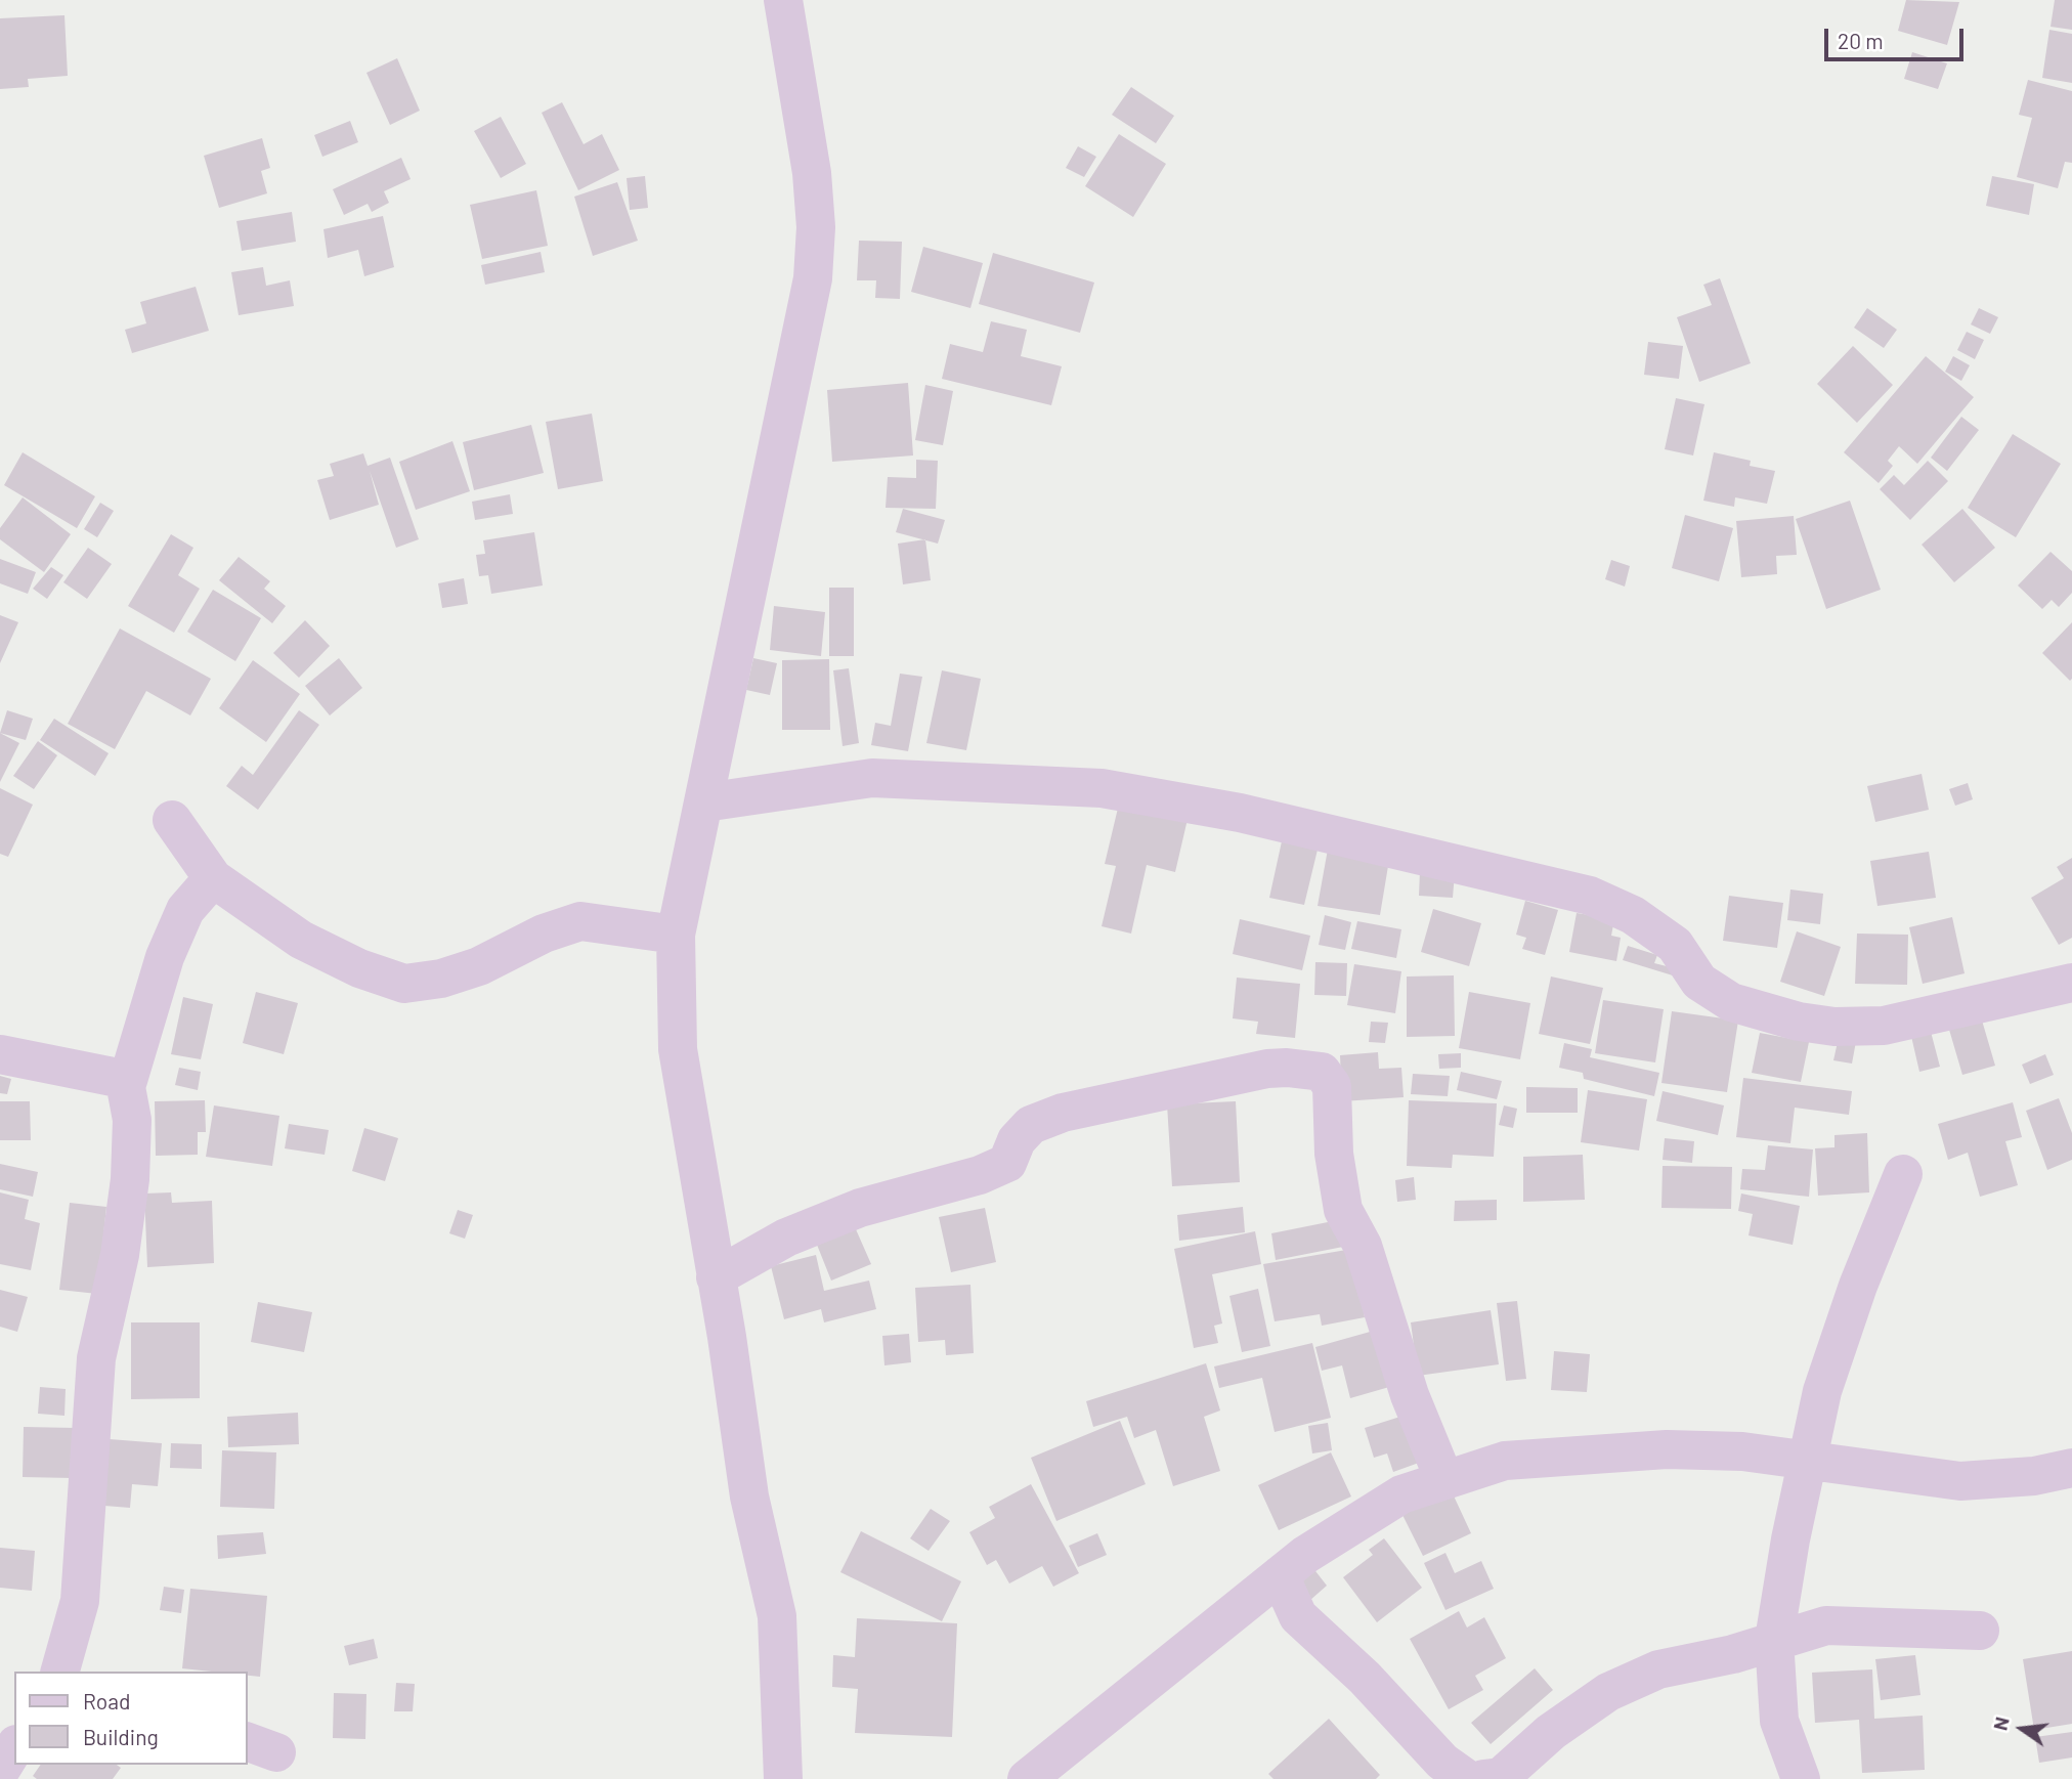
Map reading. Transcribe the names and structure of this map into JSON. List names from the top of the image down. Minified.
{"legend":["Road","Building"],"scale_bar":"20 m","north":"left"}
